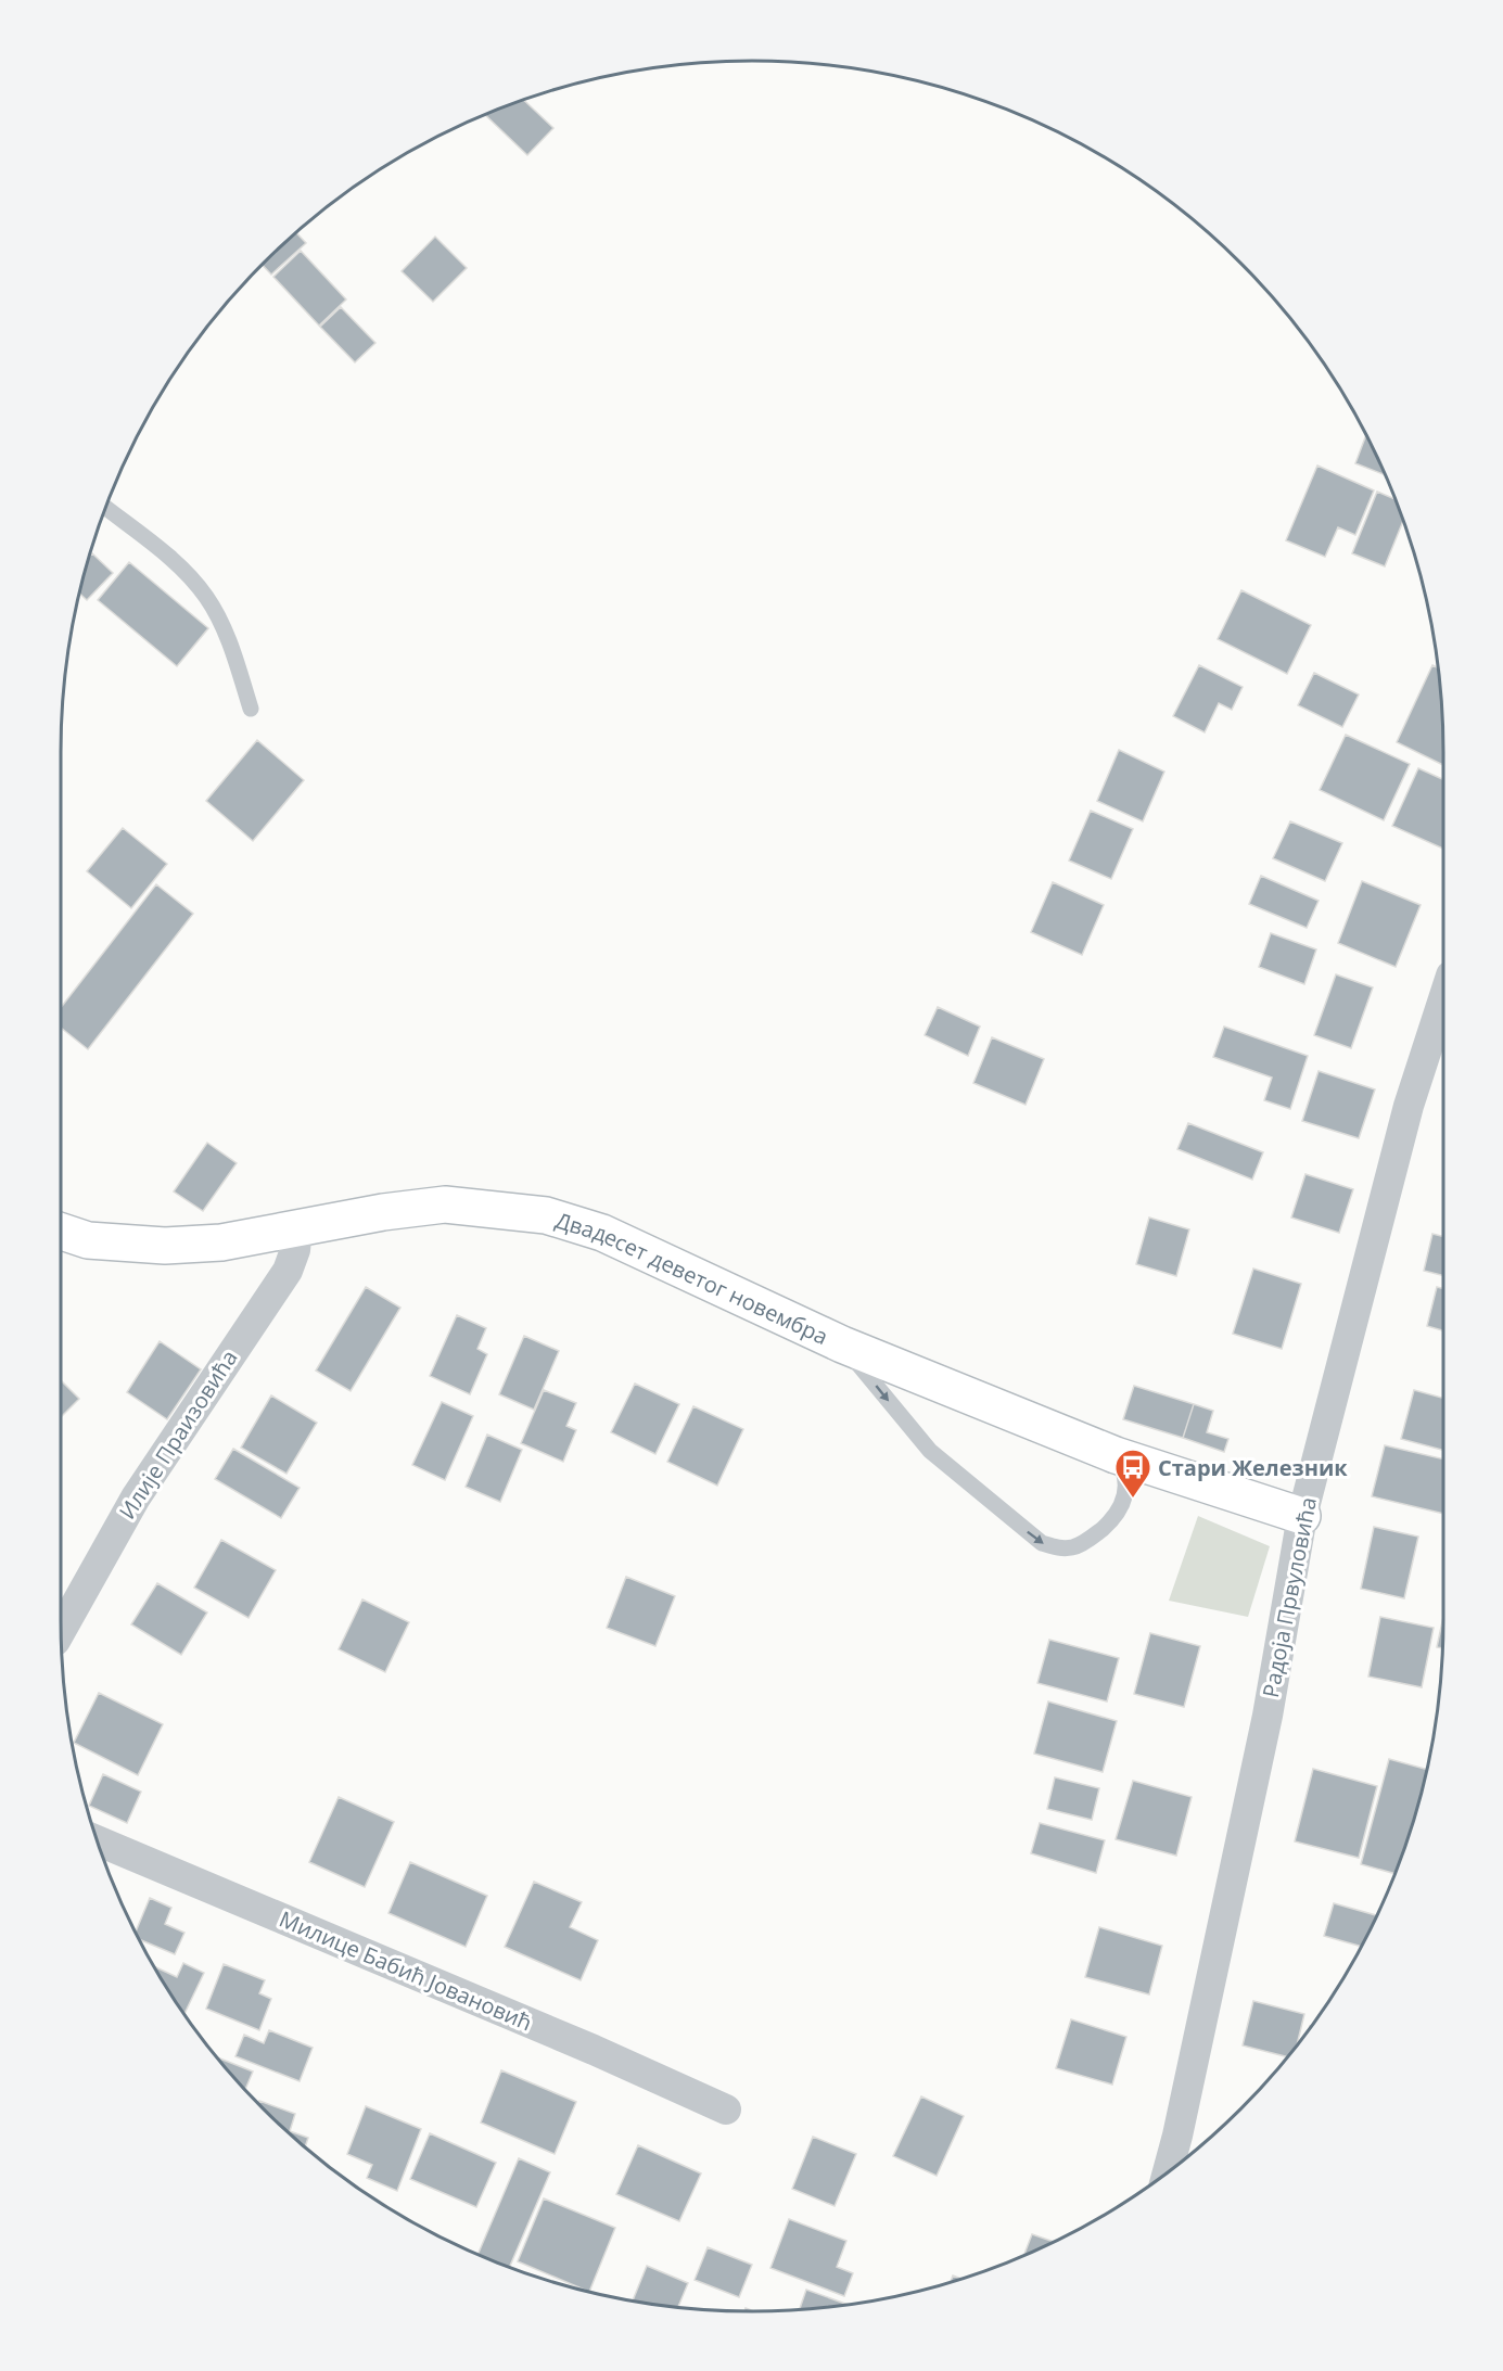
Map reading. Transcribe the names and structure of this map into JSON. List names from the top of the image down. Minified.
{"streets":{"street":["Двадесет деветог новембра","Илије Праизовића","Радоја Првуловића","Милице Бабић Јовановић"]},"crossings":[["Двадесет деветог новембра","Илије Праизовића"],["Двадесет деветог новембра","Радоја Првуловића"]],"places":{"bus stop":["Стари Железник"]}}
